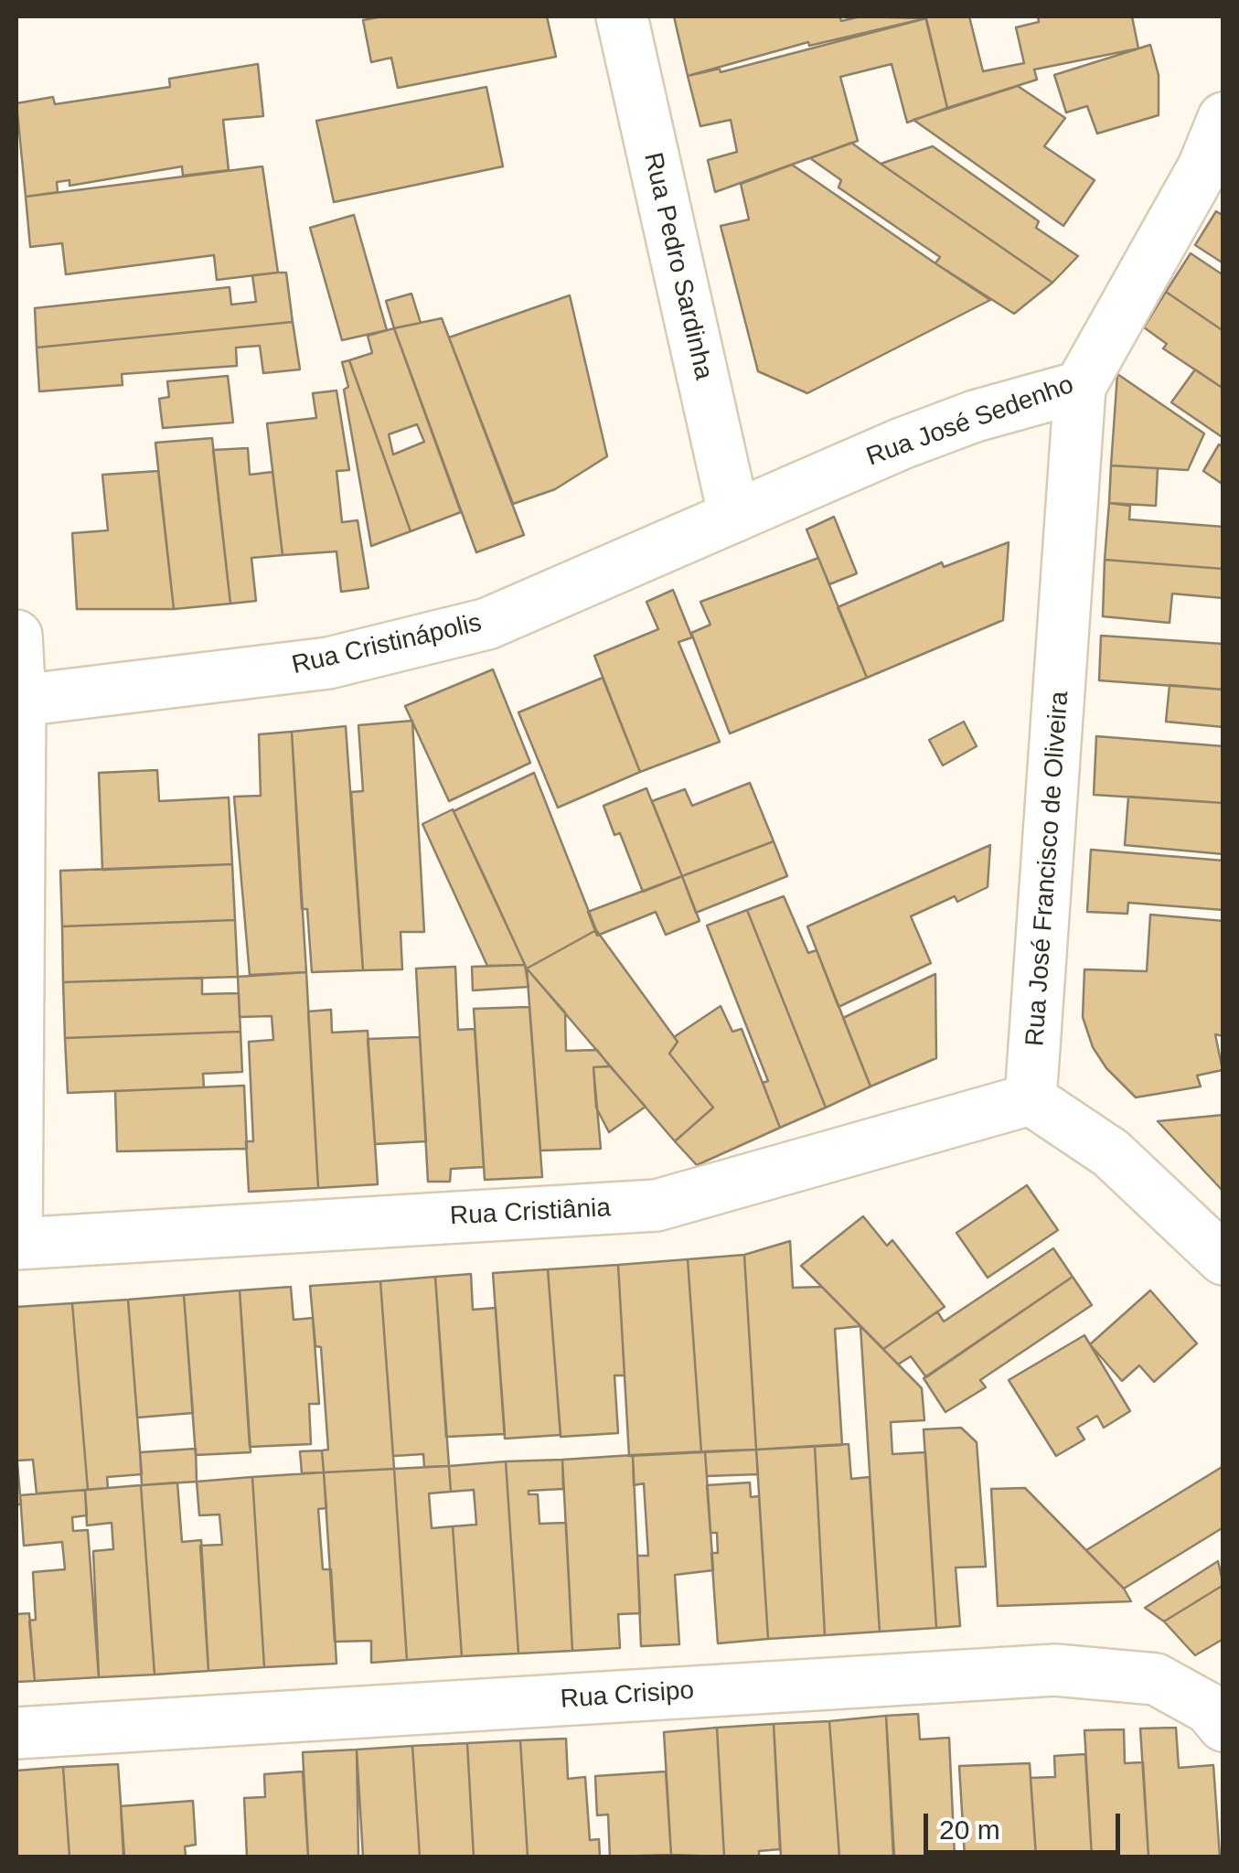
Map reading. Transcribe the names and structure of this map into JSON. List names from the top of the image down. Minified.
{"streets":{"street":["Rua Pedro Sardinha","Rua José Sedenho","Rua Cristinápolis","Rua José Francisco de Oliveira","Rua Cristiânia","Rua Crisipo"]},"crossings":[["Rua Pedro Sardinha","Rua José Sedenho"],["Rua Pedro Sardinha","Rua Cristinápolis"],["Rua José Sedenho","Rua Cristinápolis"],["Rua José Sedenho","Rua José Francisco de Oliveira"],["Rua José Francisco de Oliveira","Rua Cristiânia"]],"scale_bar":"20 m"}
